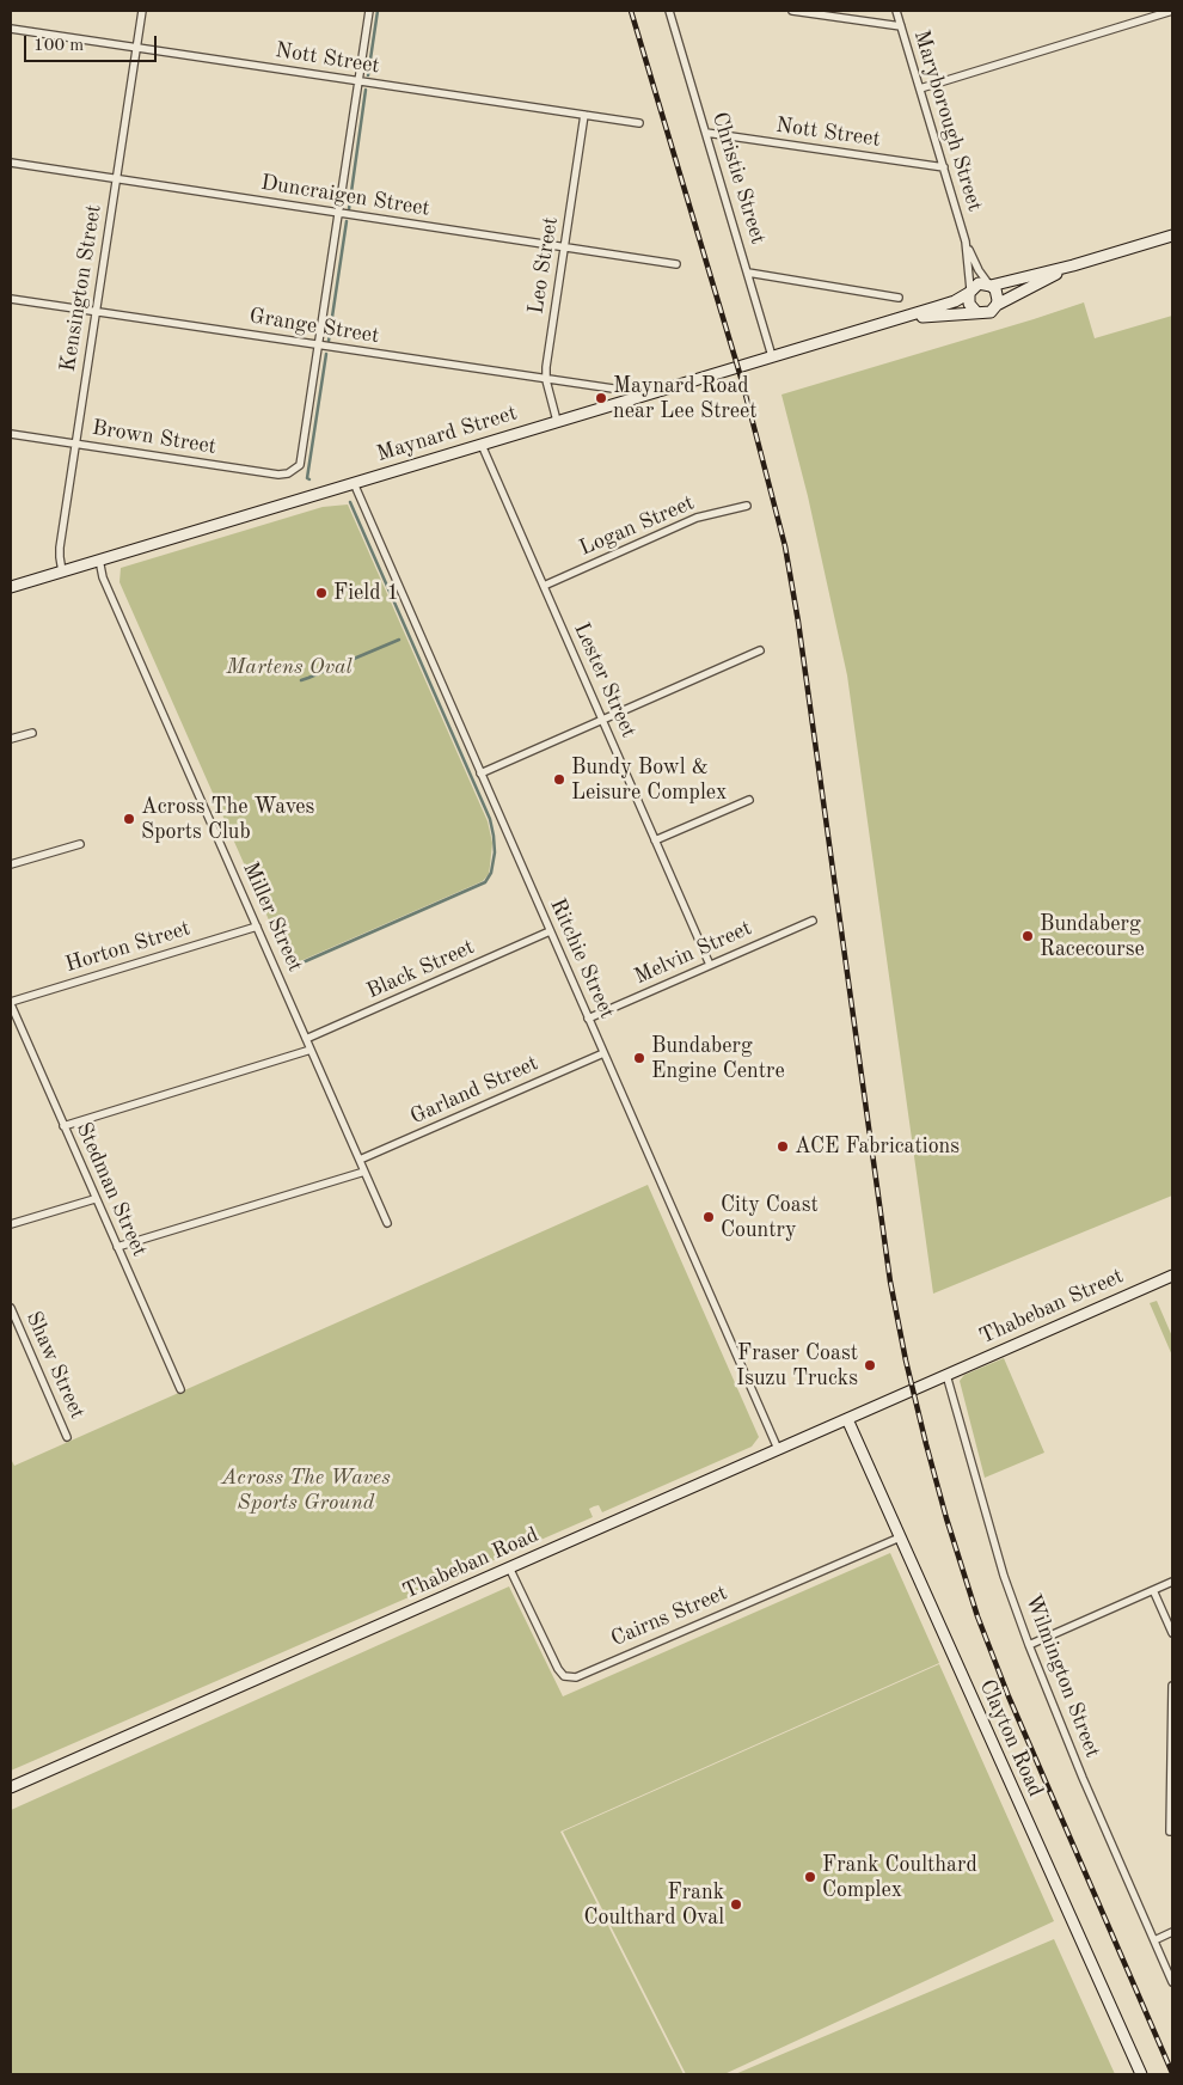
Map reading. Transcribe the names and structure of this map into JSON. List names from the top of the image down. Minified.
{"streets":{"street":["Nott Street","Maryborough Street","Christie Street","Duncraigen Street","Leo Street","Kensington Street","Grange Street","Maynard Street","Brown Street","Logan Street","Lester Street","Miller Street","Horton Street","Melvin Street","Ritchie Street","Black Street","Garland Street","Stedman Street","Thabeban Street","Shaw Street","Thabeban Road","Cairns Street","Wilmington Street","Clayton Road"]},"crossings":[["Nott Street","Maryborough Street"],["Nott Street","Christie Street"],["Nott Street","Leo Street"],["Nott Street","Kensington Street"],["Maryborough Street","Maynard Street"],["Christie Street","Maynard Street"],["Duncraigen Street","Leo Street"],["Duncraigen Street","Kensington Street"],["Leo Street","Grange Street"],["Leo Street","Maynard Street"],["Kensington Street","Grange Street"],["Kensington Street","Maynard Street"],["Kensington Street","Brown Street"],["Grange Street","Brown Street"],["Maynard Street","Lester Street"],["Maynard Street","Miller Street"],["Maynard Street","Ritchie Street"],["Logan Street","Lester Street"],["Lester Street","Melvin Street"],["Miller Street","Horton Street"],["Miller Street","Black Street"],["Miller Street","Garland Street"],["Horton Street","Stedman Street"],["Melvin Street","Ritchie Street"],["Ritchie Street","Black Street"],["Ritchie Street","Garland Street"],["Ritchie Street","Thabeban Road"],["Thabeban Street","Thabeban Road"],["Thabeban Street","Wilmington Street"],["Thabeban Road","Cairns Street"],["Thabeban Road","Wilmington Street"],["Thabeban Road","Clayton Road"],["Cairns Street","Clayton Road"]],"parks":["Martens Oval","Across The Waves Sports Ground"],"places":["Maynard Road near Lee Street","Field 1","Bundy Bowl & Leisure Complex","Across The Waves Sports Club","Bundaberg Racecourse","Bundaberg Engine Centre","ACE Fabrications","City Coast Country","Fraser Coast Isuzu Trucks","Frank Coulthard Complex","Frank Coulthard Oval"],"scale_bar":"100 m"}
